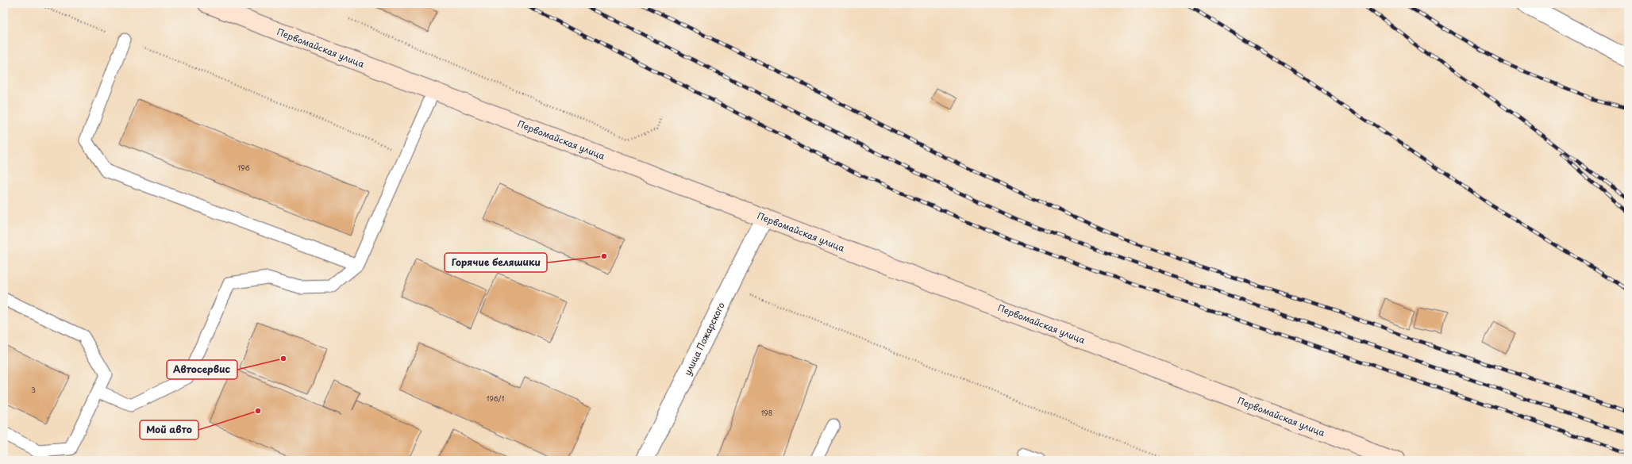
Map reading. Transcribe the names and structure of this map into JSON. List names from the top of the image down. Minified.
{"streets":{"main road":["Первомайская улица"],"street":["улица Пожарского"]},"crossings":[["Первомайская улица","улица Пожарского"]],"places":["Горячие беляшики","Автосервис","Мой авто"],"house_numbers":["196","3","196/1","198"]}
